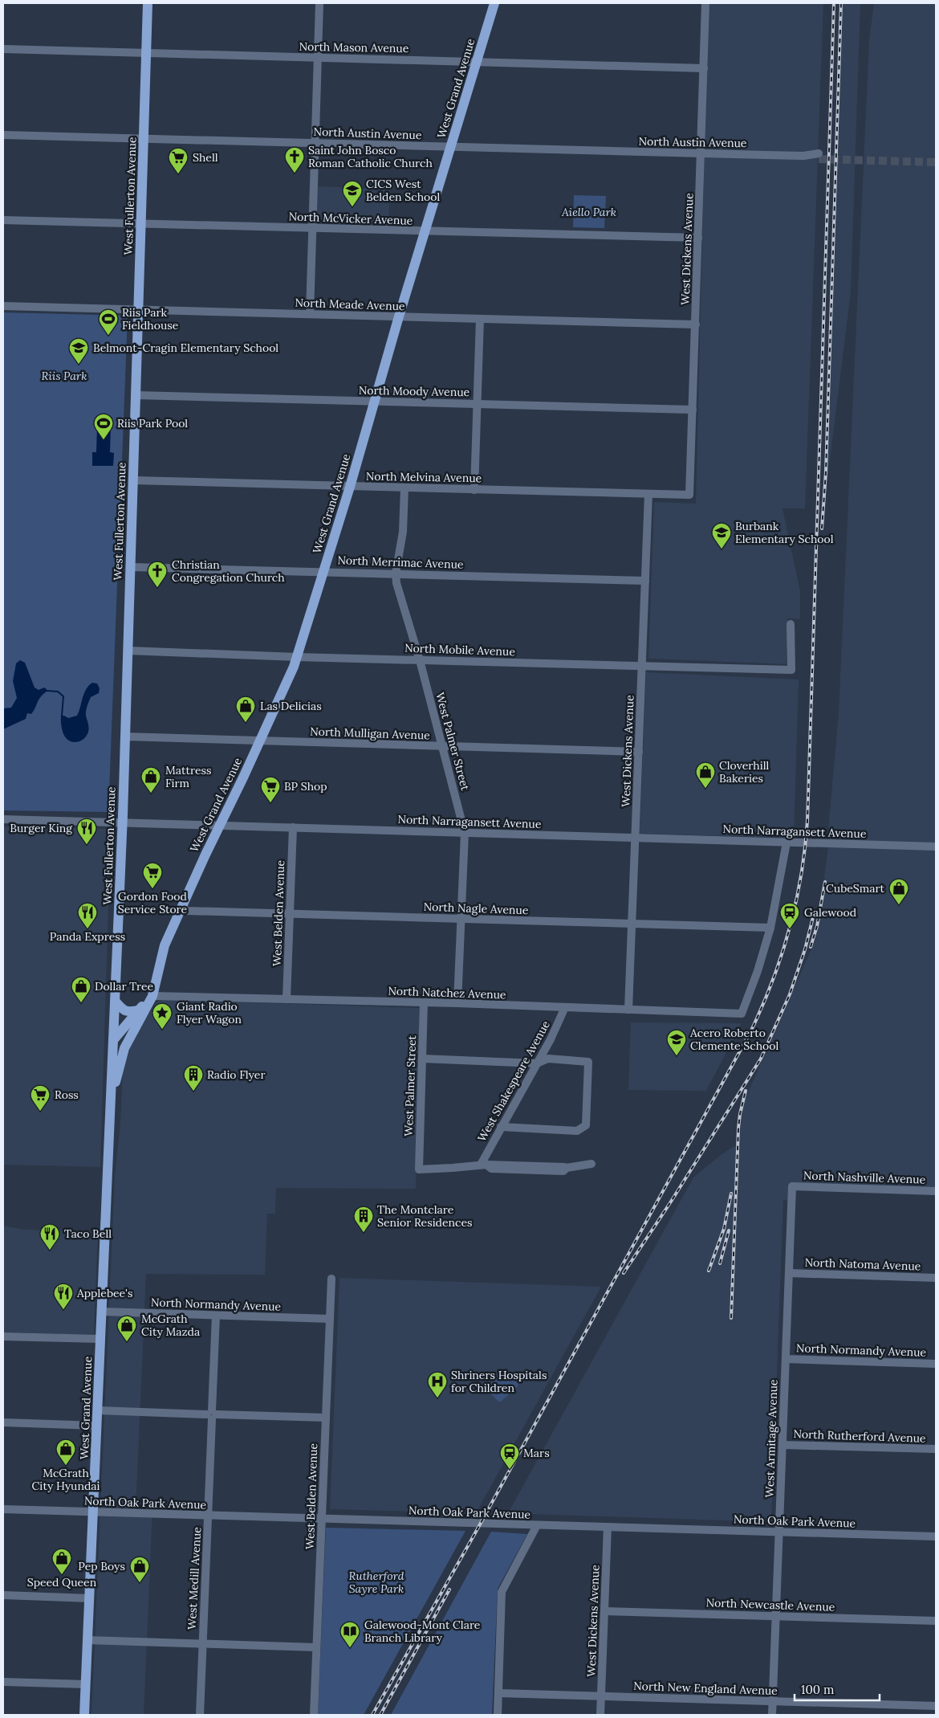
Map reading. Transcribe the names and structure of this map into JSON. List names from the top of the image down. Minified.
{"streets":{"main road":["West Grand Avenue","West Fullerton Avenue"],"street":["North Mason Avenue","North Austin Avenue","North McVicker Avenue","West Dickens Avenue","North Meade Avenue","North Moody Avenue","North Melvina Avenue","North Merrimac Avenue","North Mobile Avenue","North Mulligan Avenue","West Palmer Street","North Narragansett Avenue","North Nagle Avenue","West Belden Avenue","North Natchez Avenue","West Shakespeare Avenue","North Nashville Avenue","North Natoma Avenue","North Normandy Avenue","North Rutherford Avenue","West Armitage Avenue","North Oak Park Avenue","West Medill Avenue","North Newcastle Avenue","North New England Avenue"]},"crossings":[["North Mason Avenue","West Grand Avenue"],["North Mason Avenue","West Fullerton Avenue"],["North Mason Avenue","West Dickens Avenue"],["West Grand Avenue","North Austin Avenue"],["West Grand Avenue","West Fullerton Avenue"],["West Grand Avenue","North McVicker Avenue"],["West Grand Avenue","North Meade Avenue"],["West Grand Avenue","North Moody Avenue"],["West Grand Avenue","North Melvina Avenue"],["West Grand Avenue","North Merrimac Avenue"],["West Grand Avenue","North Mobile Avenue"],["West Grand Avenue","North Mulligan Avenue"],["West Grand Avenue","North Narragansett Avenue"],["West Grand Avenue","North Nagle Avenue"],["West Grand Avenue","North Natchez Avenue"],["West Grand Avenue","North Normandy Avenue"],["West Grand Avenue","North Oak Park Avenue"],["North Austin Avenue","West Fullerton Avenue"],["North Austin Avenue","West Dickens Avenue"],["West Fullerton Avenue","North McVicker Avenue"],["West Fullerton Avenue","North Meade Avenue"],["West Fullerton Avenue","North Moody Avenue"],["West Fullerton Avenue","North Melvina Avenue"],["West Fullerton Avenue","North Merrimac Avenue"],["West Fullerton Avenue","North Mobile Avenue"],["West Fullerton Avenue","North Mulligan Avenue"],["West Fullerton Avenue","North Narragansett Avenue"],["North McVicker Avenue","West Dickens Avenue"],["West Dickens Avenue","North Meade Avenue"],["West Dickens Avenue","North Moody Avenue"],["West Dickens Avenue","North Melvina Avenue"],["West Dickens Avenue","North Merrimac Avenue"],["West Dickens Avenue","North Mobile Avenue"],["West Dickens Avenue","North Mulligan Avenue"],["West Dickens Avenue","North Narragansett Avenue"],["West Dickens Avenue","North Nagle Avenue"],["West Dickens Avenue","North Natchez Avenue"],["West Dickens Avenue","North Oak Park Avenue"],["West Dickens Avenue","North Newcastle Avenue"],["West Dickens Avenue","North New England Avenue"],["North Melvina Avenue","West Palmer Street"],["North Merrimac Avenue","West Palmer Street"],["North Mobile Avenue","West Palmer Street"],["North Mulligan Avenue","West Palmer Street"],["West Palmer Street","North Narragansett Avenue"],["West Palmer Street","North Nagle Avenue"],["West Palmer Street","North Natchez Avenue"],["West Palmer Street","West Shakespeare Avenue"],["North Narragansett Avenue","West Belden Avenue"],["North Nagle Avenue","West Belden Avenue"],["North Nagle Avenue","North Natchez Avenue"],["West Belden Avenue","North Natchez Avenue"],["West Belden Avenue","North Normandy Avenue"],["West Belden Avenue","North Oak Park Avenue"],["North Natchez Avenue","West Shakespeare Avenue"],["North Nashville Avenue","West Armitage Avenue"],["North Natoma Avenue","West Armitage Avenue"],["North Normandy Avenue","West Armitage Avenue"],["North Normandy Avenue","West Medill Avenue"],["North Rutherford Avenue","West Armitage Avenue"],["West Armitage Avenue","North Oak Park Avenue"],["West Armitage Avenue","North Newcastle Avenue"],["West Armitage Avenue","North New England Avenue"],["North Oak Park Avenue","West Medill Avenue"]],"parks":["Aiello Park","Riis Park","Rutherford Sayre Park"],"places":{"church":["Saint John Bosco Roman Catholic Church","Christian Congregation Church"],"supermarket":["Shell","BP Shop","Gordon Food Service Store","Ross"],"school or university":["CICS West Belden School","Belmont-Cragin Elementary School","Burbank Elementary School","Acero Roberto Clemente School"],"sports":["Riis Park Fieldhouse","Riis Park Pool"],"shop":["Las Delicias","Cloverhill Bakeries","Mattress Firm","CubeSmart","Dollar Tree","McGrath City Mazda","McGrath City Hyundai","Speed Queen","Pep Boys"],"restaurant":["Burger King","Panda Express","Taco Bell","Applebee's"],"station":["Galewood","Mars"],"place":["Giant Radio Flyer Wagon"],"building":["Radio Flyer","The Montclare Senior Residences"],"hospital":["Shriners Hospitals for Children"],"library":["Galewood-Mont Clare Branch Library"]},"scale_bar":"100 m"}
